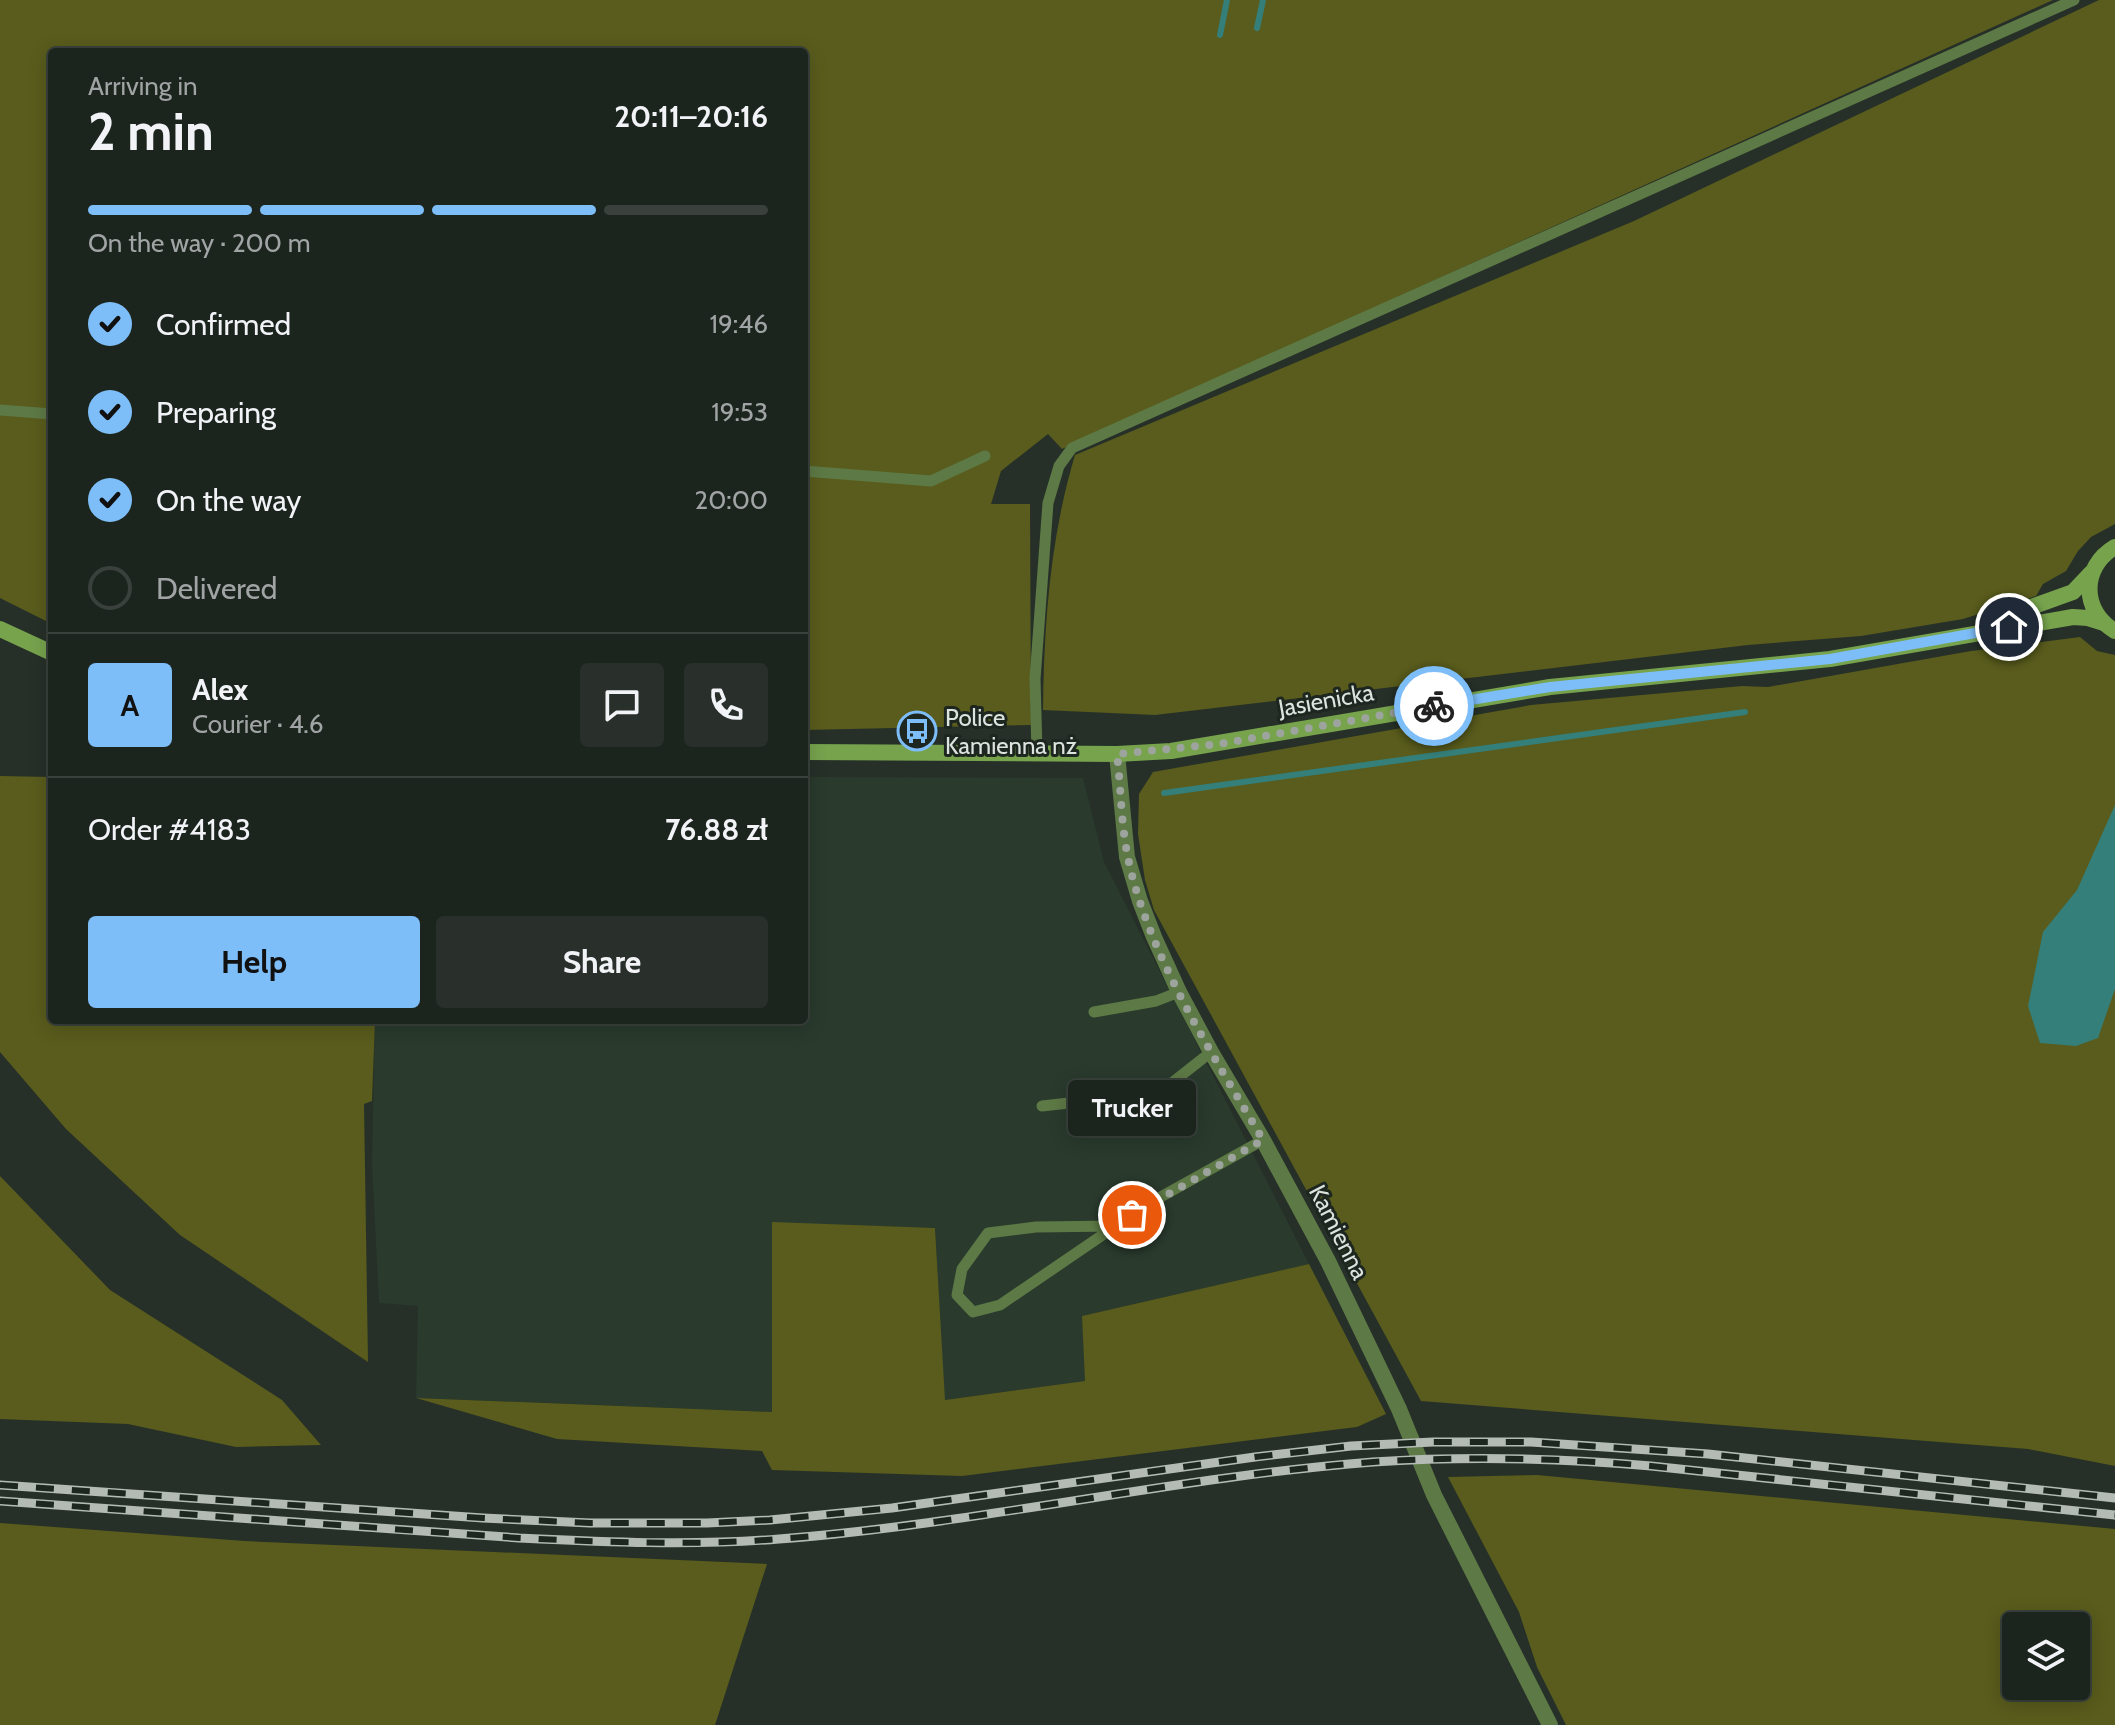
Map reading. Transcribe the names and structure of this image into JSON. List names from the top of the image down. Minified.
{"streets":{"main road":["Jasienicka"],"street":["Kamienna"]},"crossings":[["Jasienicka","Kamienna"]],"places":{"bus stop":["Police Kamienna nż"],"other":["Trucker"]},"page":{"heading":["2 min","Arriving in","20:11–20:16"],"panel":["Alex","Courier · 4.6","Order #4183","76.88 zł"],"bar":"On the way · 200 m","list":[["Confirmed","19:46"],["Preparing","19:53"],["On the way","20:00"],"Delivered"],"round":"A","buttons":["Help","Share"],"bubble":"Trucker"}}
